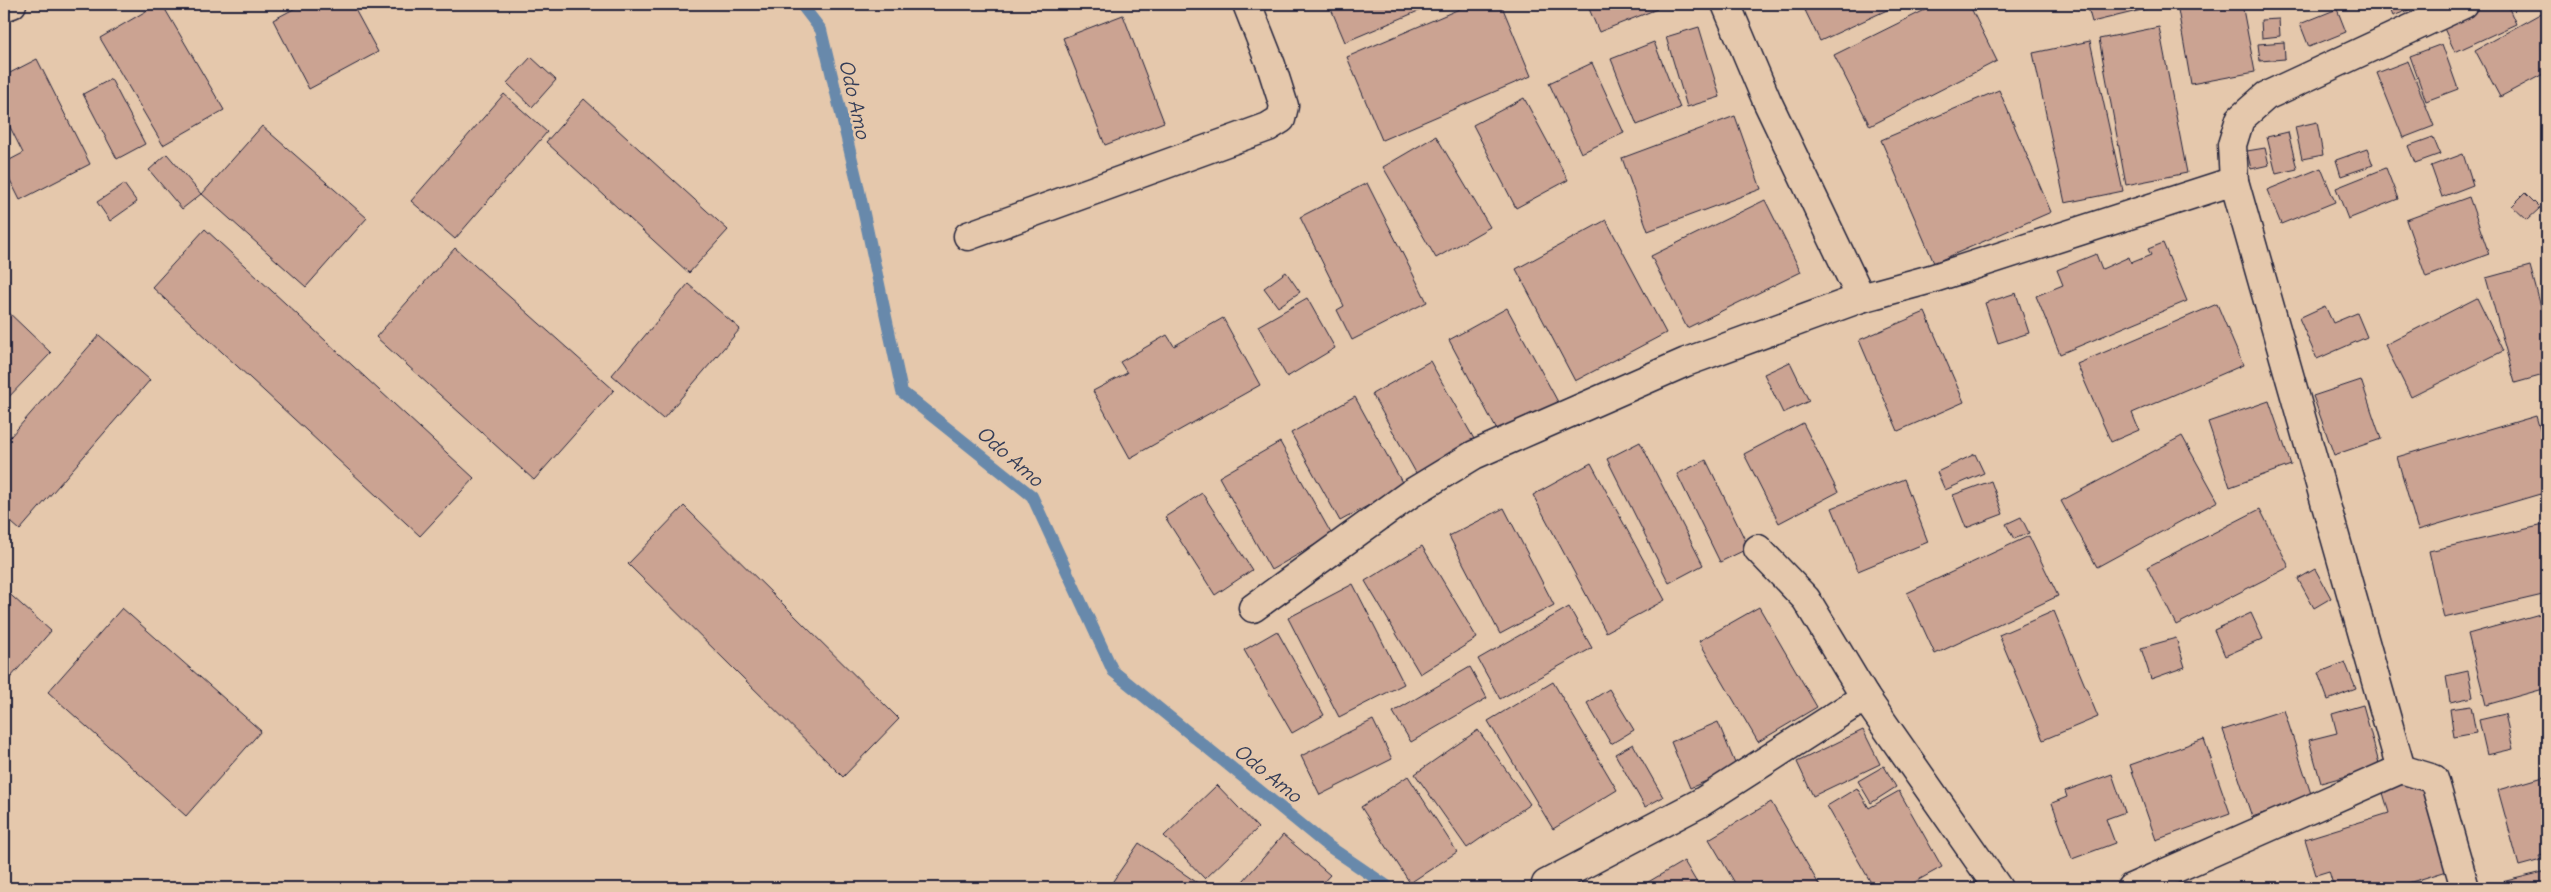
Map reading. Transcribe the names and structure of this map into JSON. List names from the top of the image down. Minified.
{"water":["Odo Amo"]}
